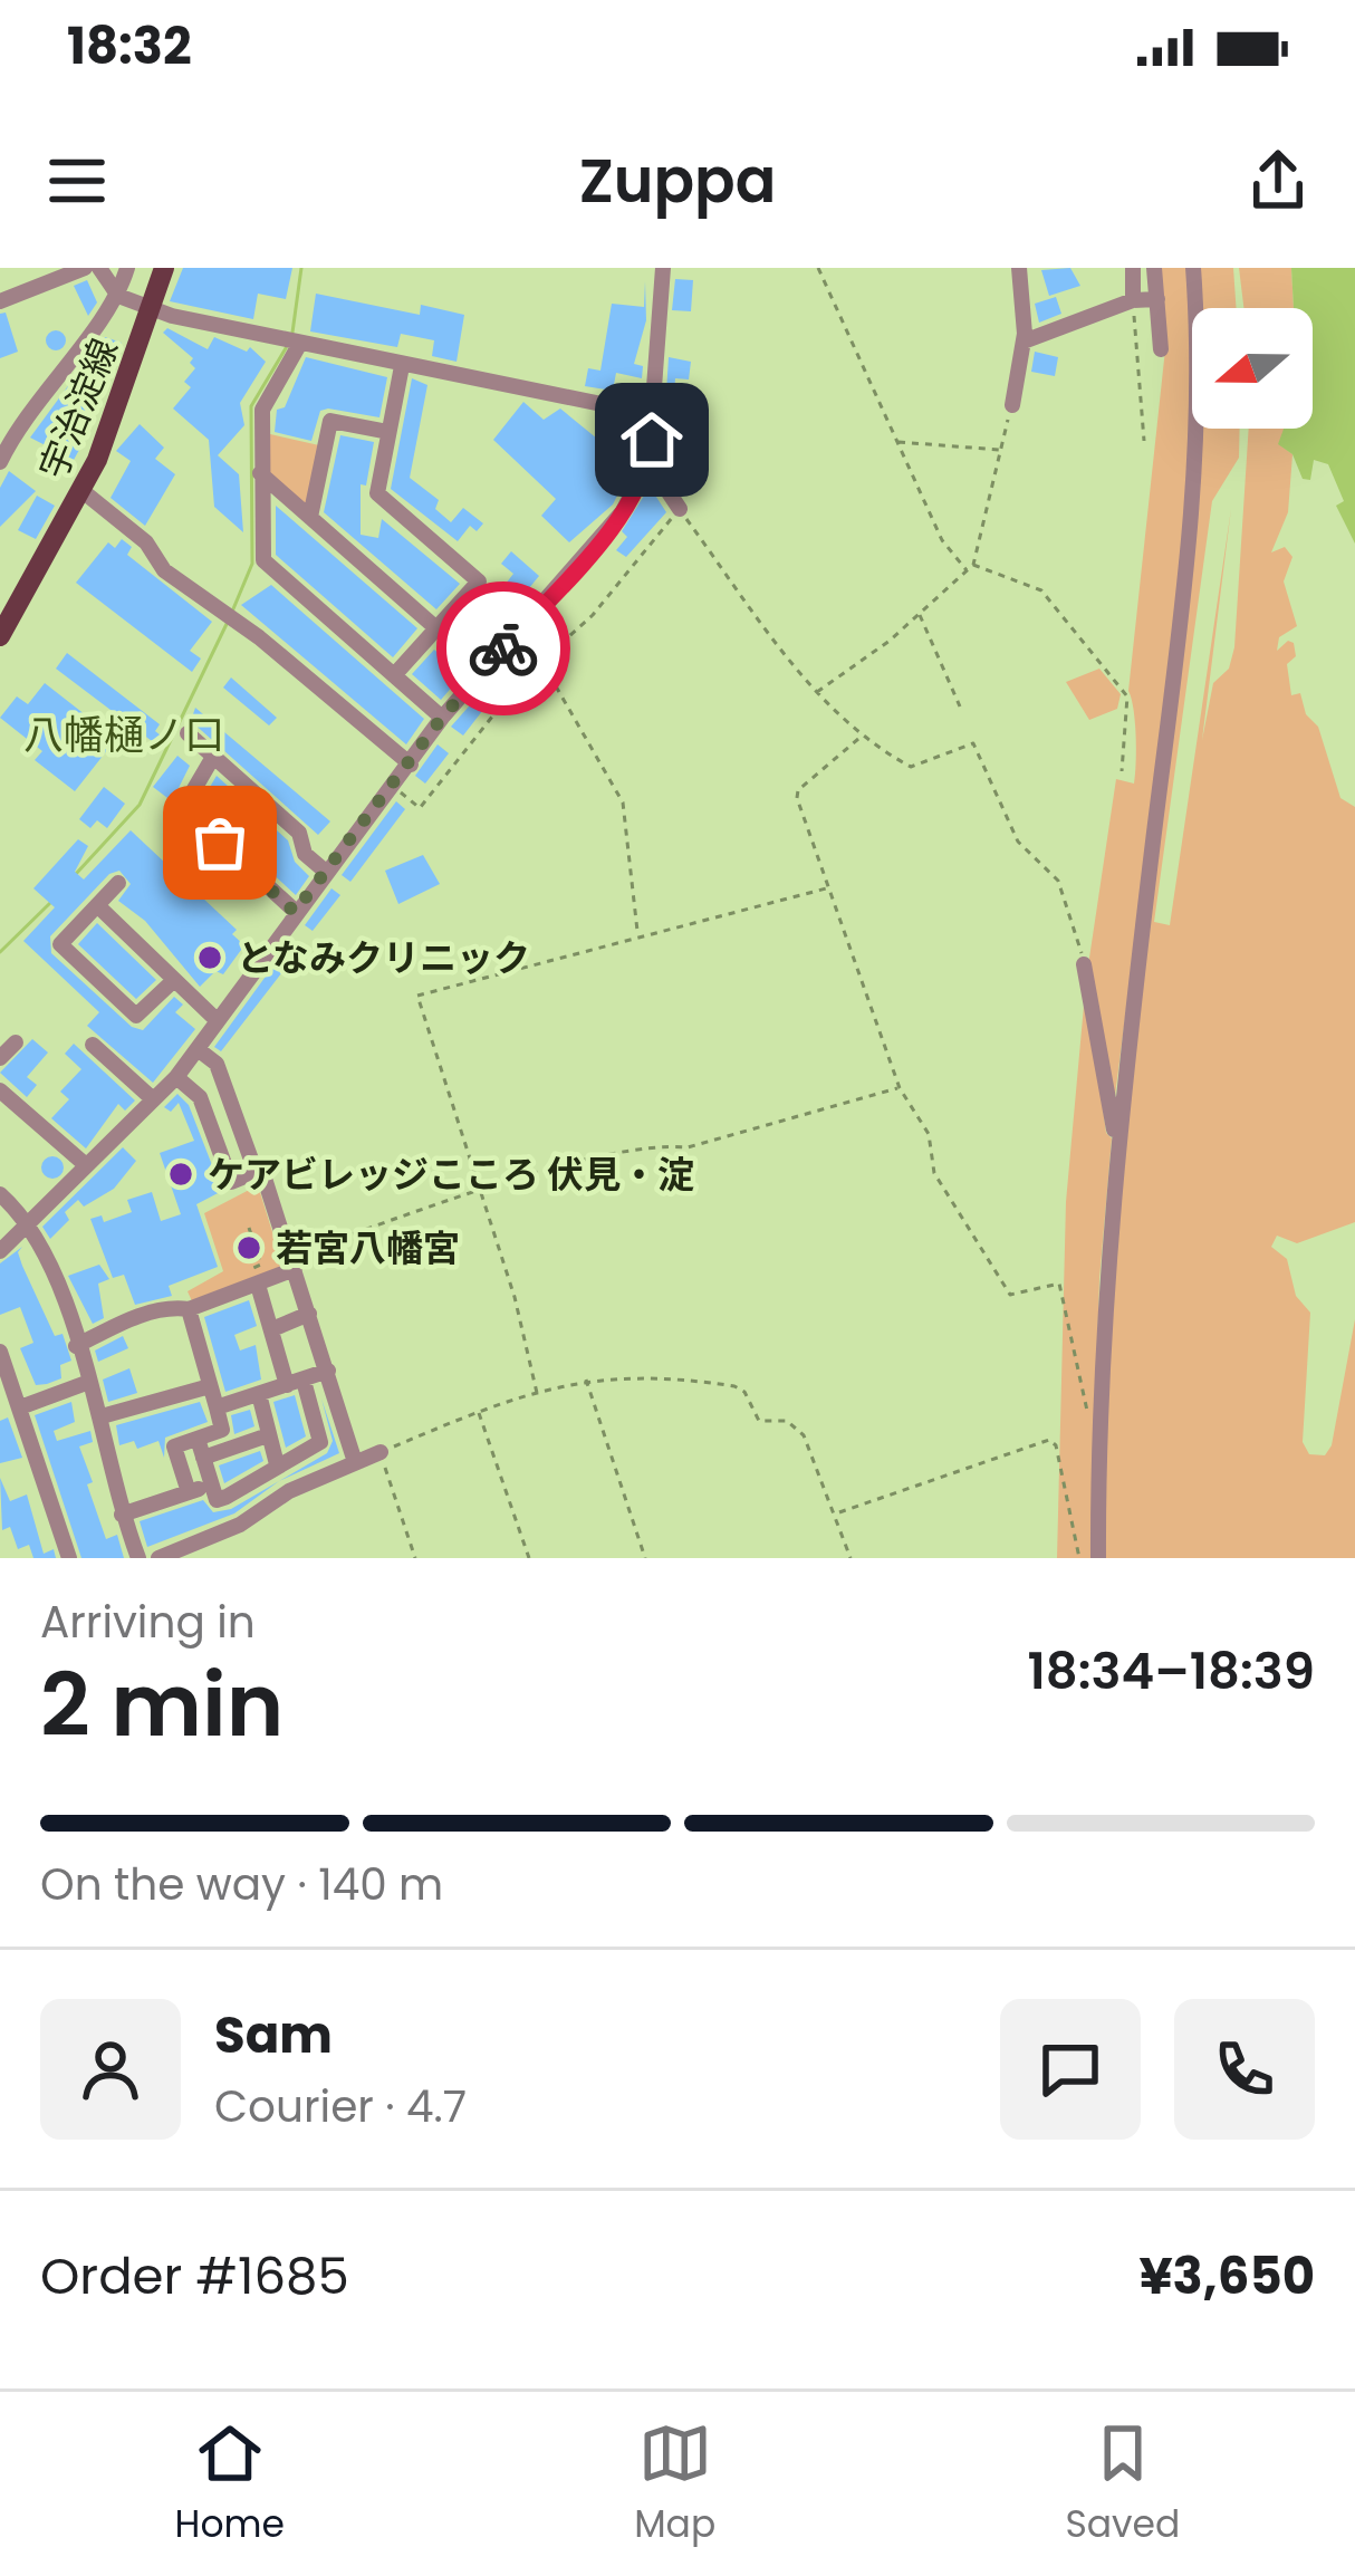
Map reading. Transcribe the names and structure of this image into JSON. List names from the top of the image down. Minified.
{"streets":{"main road":["宇治淀線"]},"districts":["八幡樋ノ口"],"places":["となみクリニック","ケアビレッジこころ 伏見・淀","若宮八幡宮"],"north":"left","page":{"status":"18:32","header":"Zuppa","heading":["2 min","Arriving in","18:34–18:39"],"panel":["Sam","Courier · 4.7","Order #1685","¥3,650"],"bar":"On the way · 140 m","tabs":["Home","Map","Saved"]}}
